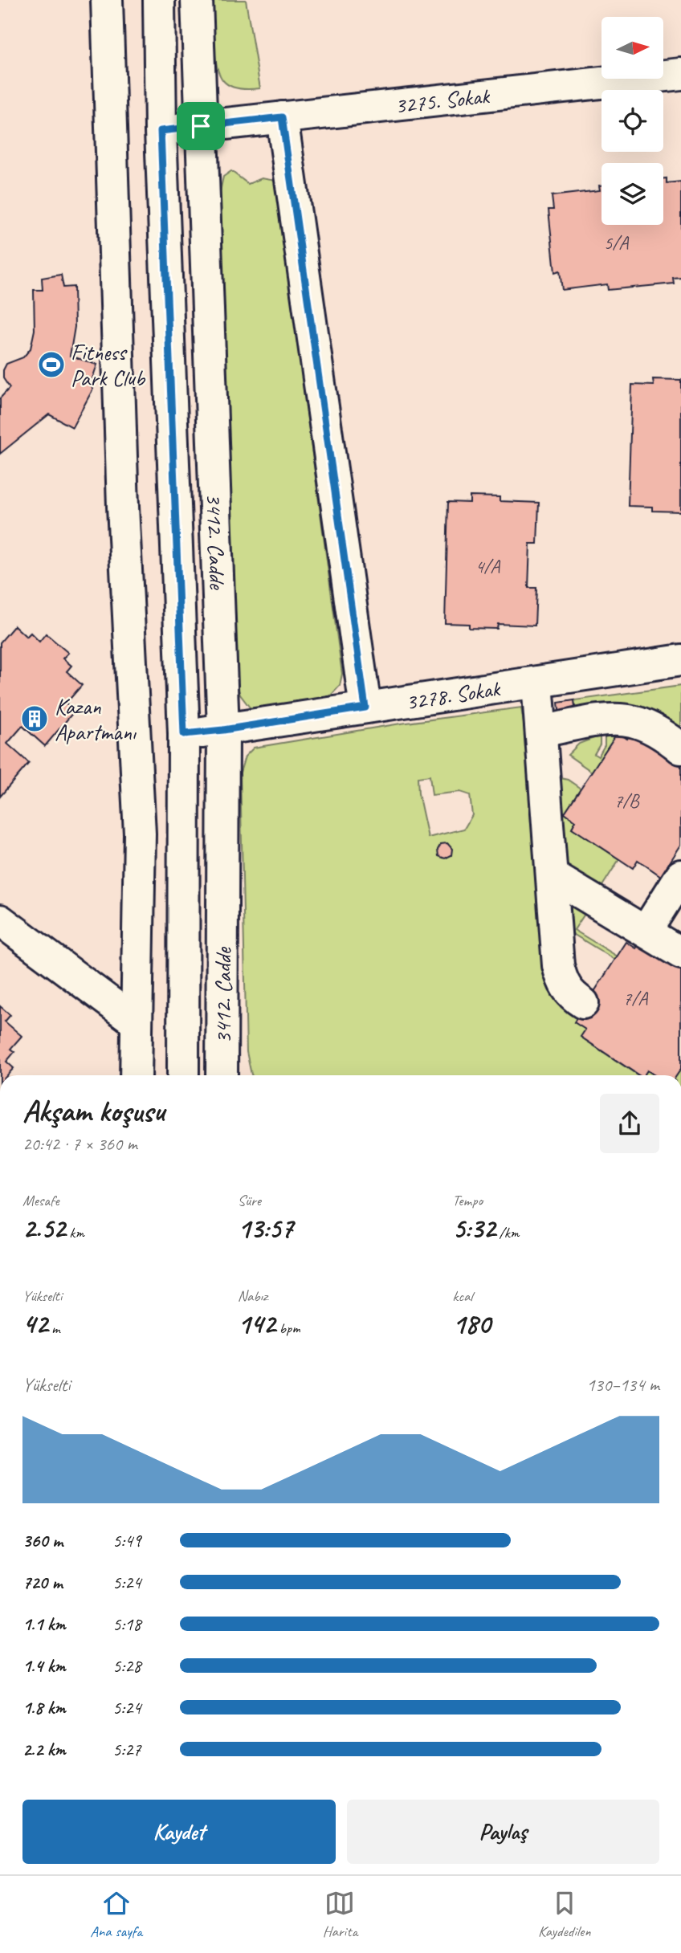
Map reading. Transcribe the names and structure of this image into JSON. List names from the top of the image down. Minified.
{"streets":{"street":["3275. Sokak","3412. Cadde","3278. Sokak"]},"crossings":[["3275. Sokak","3412. Cadde"],["3412. Cadde","3278. Sokak"]],"places":{"sports":["Fitness Park Club"],"building":["Kazan Apartmanı"]},"house_numbers":["5/A","4/A","7/B","7/A"],"north":"right","page":{"heading":["Akşam koşusu","20:42 · 7 × 360 m"],"stats":[["Mesafe","2.52 km"],["Süre","13:57"],["Tempo","5:32 /km"],["Yükselti","42 m"],["Nabız","142 bpm"],["kcal","180"]],"chart":["Yükselti","130–134 m"],"list":[{"name":"360 m","note":"5:49"},{"name":"720 m","note":"5:24"},{"name":"1.1 km","note":"5:18"},{"name":"1.4 km","note":"5:28"},{"name":"1.8 km","note":"5:24"},{"name":"2.2 km","note":"5:27"}],"buttons":["Kaydet","Paylaş"],"tabs":["Ana sayfa","Harita","Kaydedilen"]}}
